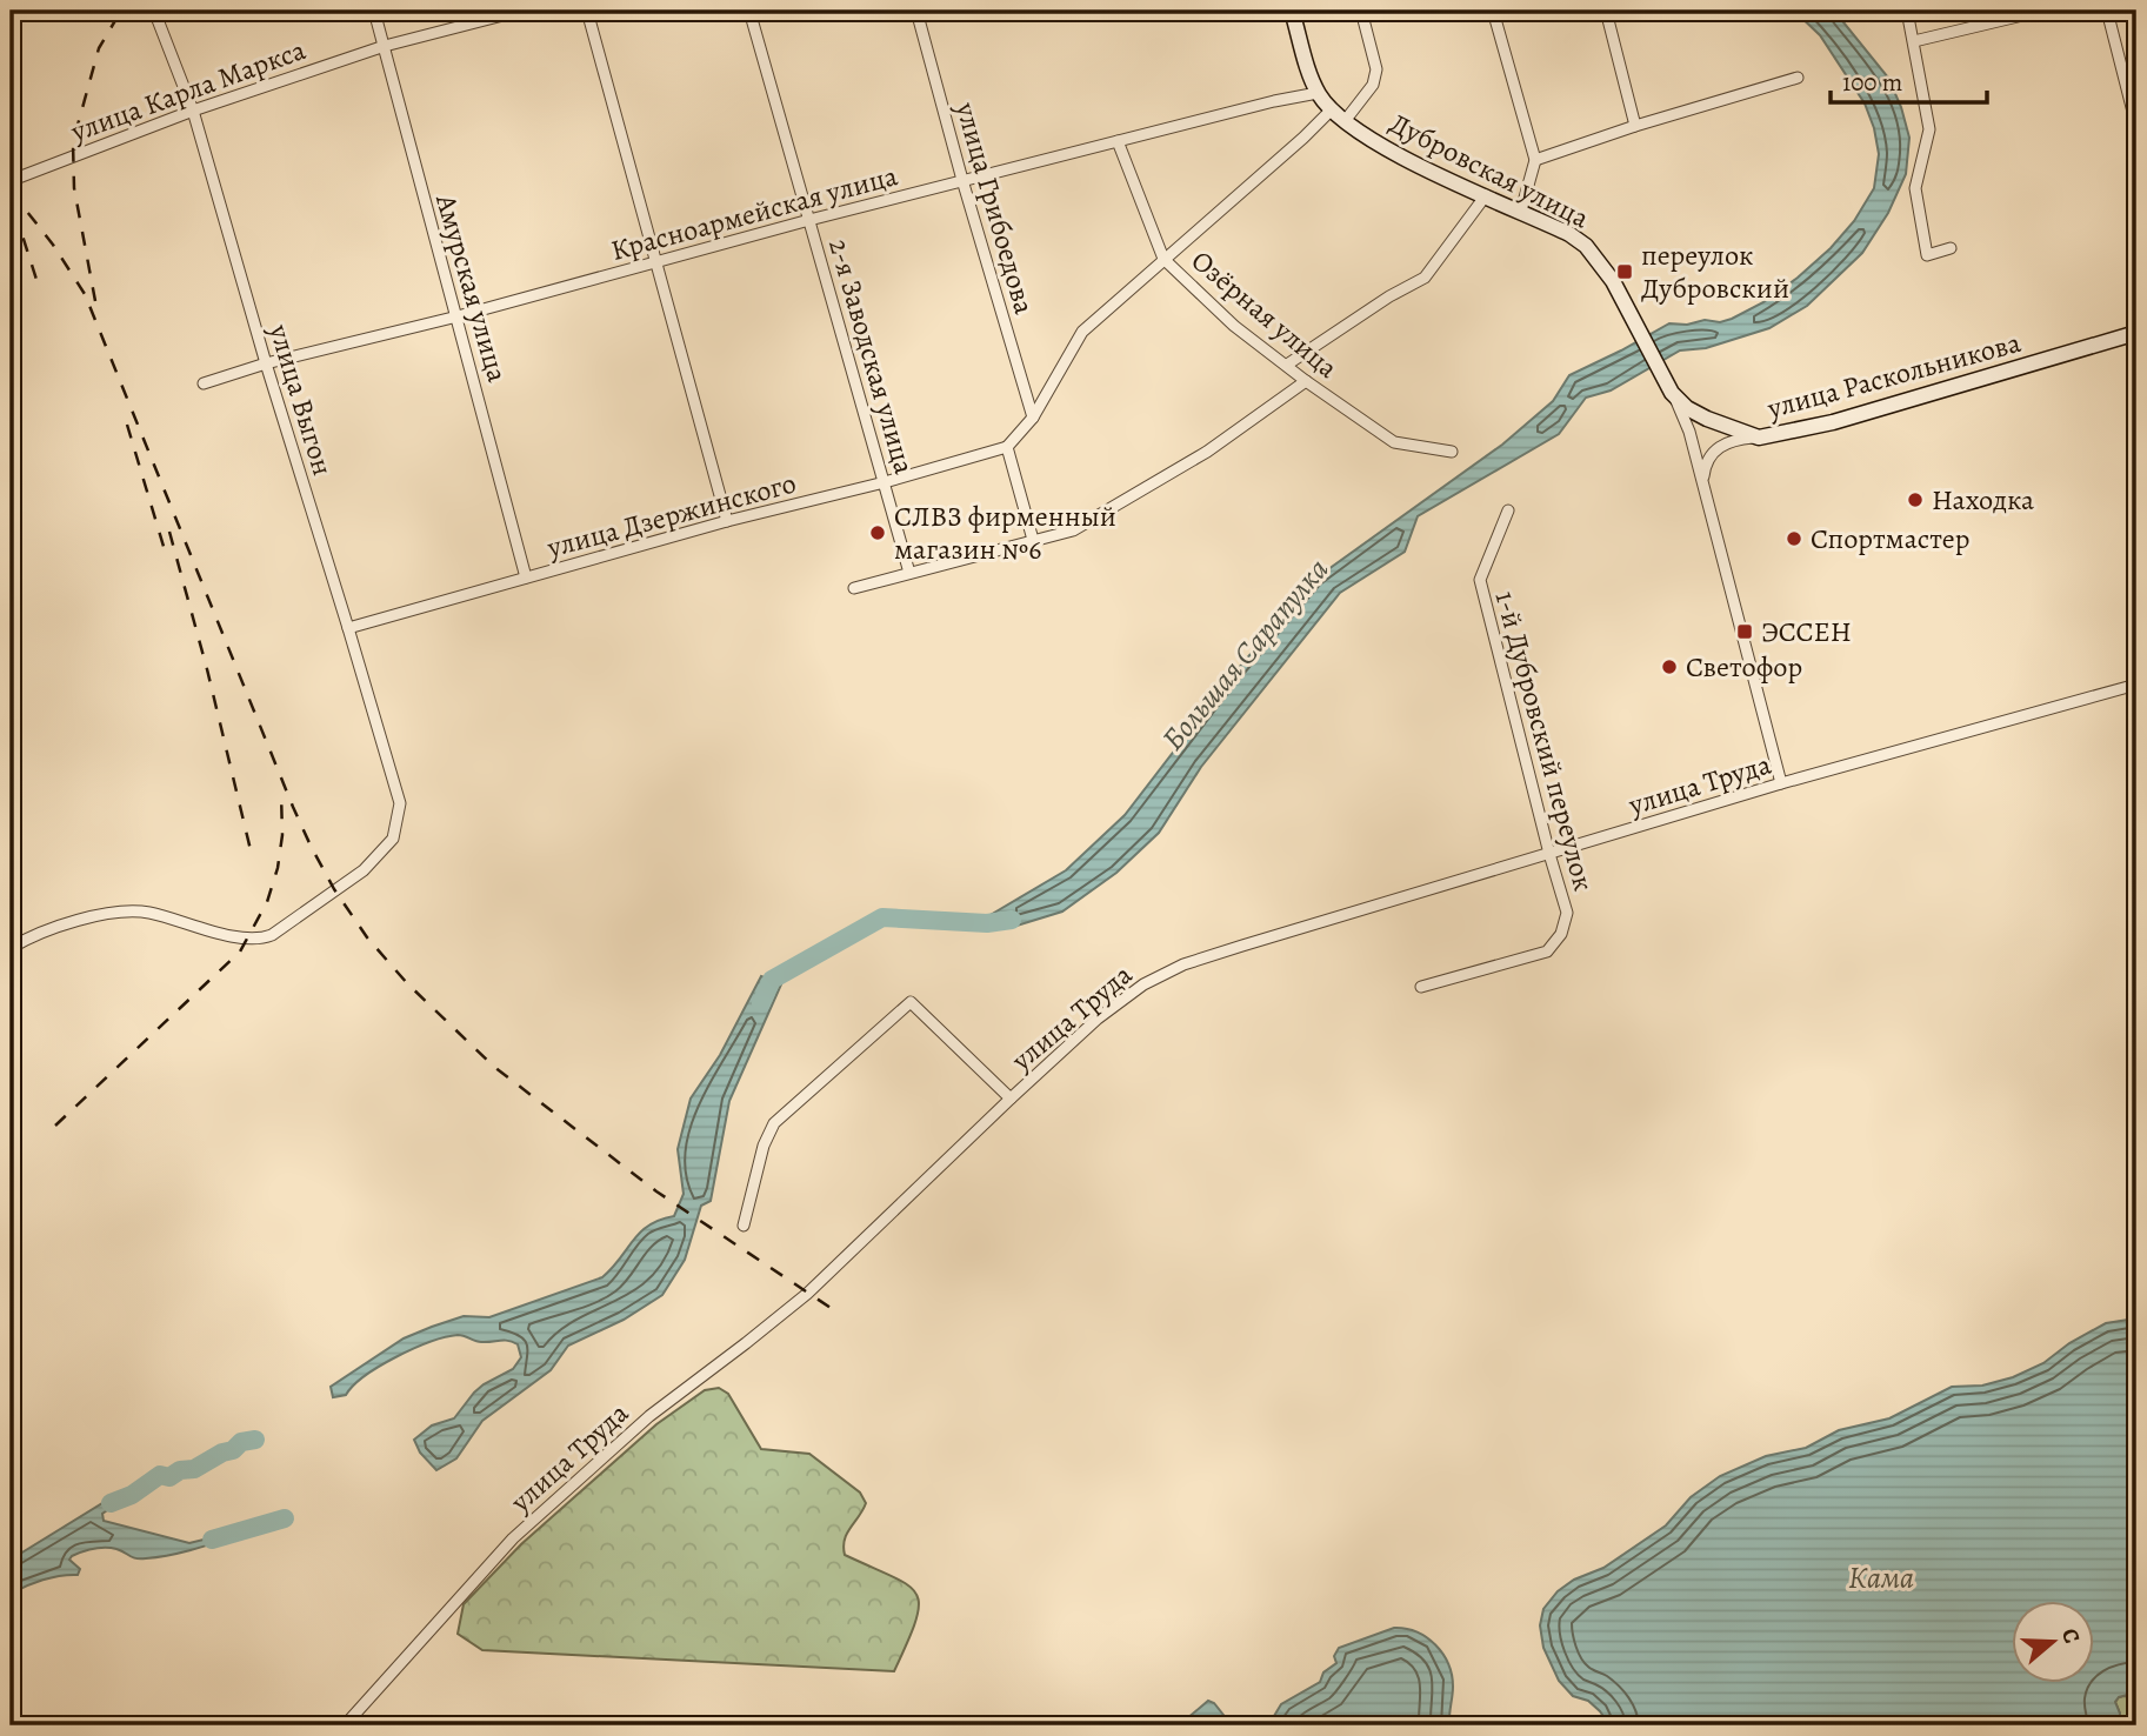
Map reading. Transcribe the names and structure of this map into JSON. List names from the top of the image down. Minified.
{"streets":{"main road":["Дубровская улица","улица Раскольникова"],"street":["улица Карла Маркса","улица Грибоедова","Красноармейская улица","Амурская улица","Озёрная улица","2-я Заводская улица","улица Выгон","улица Дзержинского","1-й Дубровский переулок","улица Труда"]},"crossings":[["улица Карла Маркса","Амурская улица"],["улица Карла Маркса","улица Выгон"],["Дубровская улица","Красноармейская улица"],["Дубровская улица","улица Раскольникова"],["улица Грибоедова","Красноармейская улица"],["Красноармейская улица","Амурская улица"],["Красноармейская улица","Озёрная улица"],["Красноармейская улица","2-я Заводская улица"],["Красноармейская улица","улица Выгон"],["Амурская улица","улица Дзержинского"],["2-я Заводская улица","улица Дзержинского"],["улица Выгон","улица Дзержинского"],["1-й Дубровский переулок","улица Труда"]],"water":["Большая Сарапулка","Кама"],"places":{"transit":["переулок Дубровский","ЭССЕН"],"other":["Находка","СЛВЗ фирменный магазин №6","Спортмастер","Светофор"]},"scale_bar":"100 m","north":"right"}
